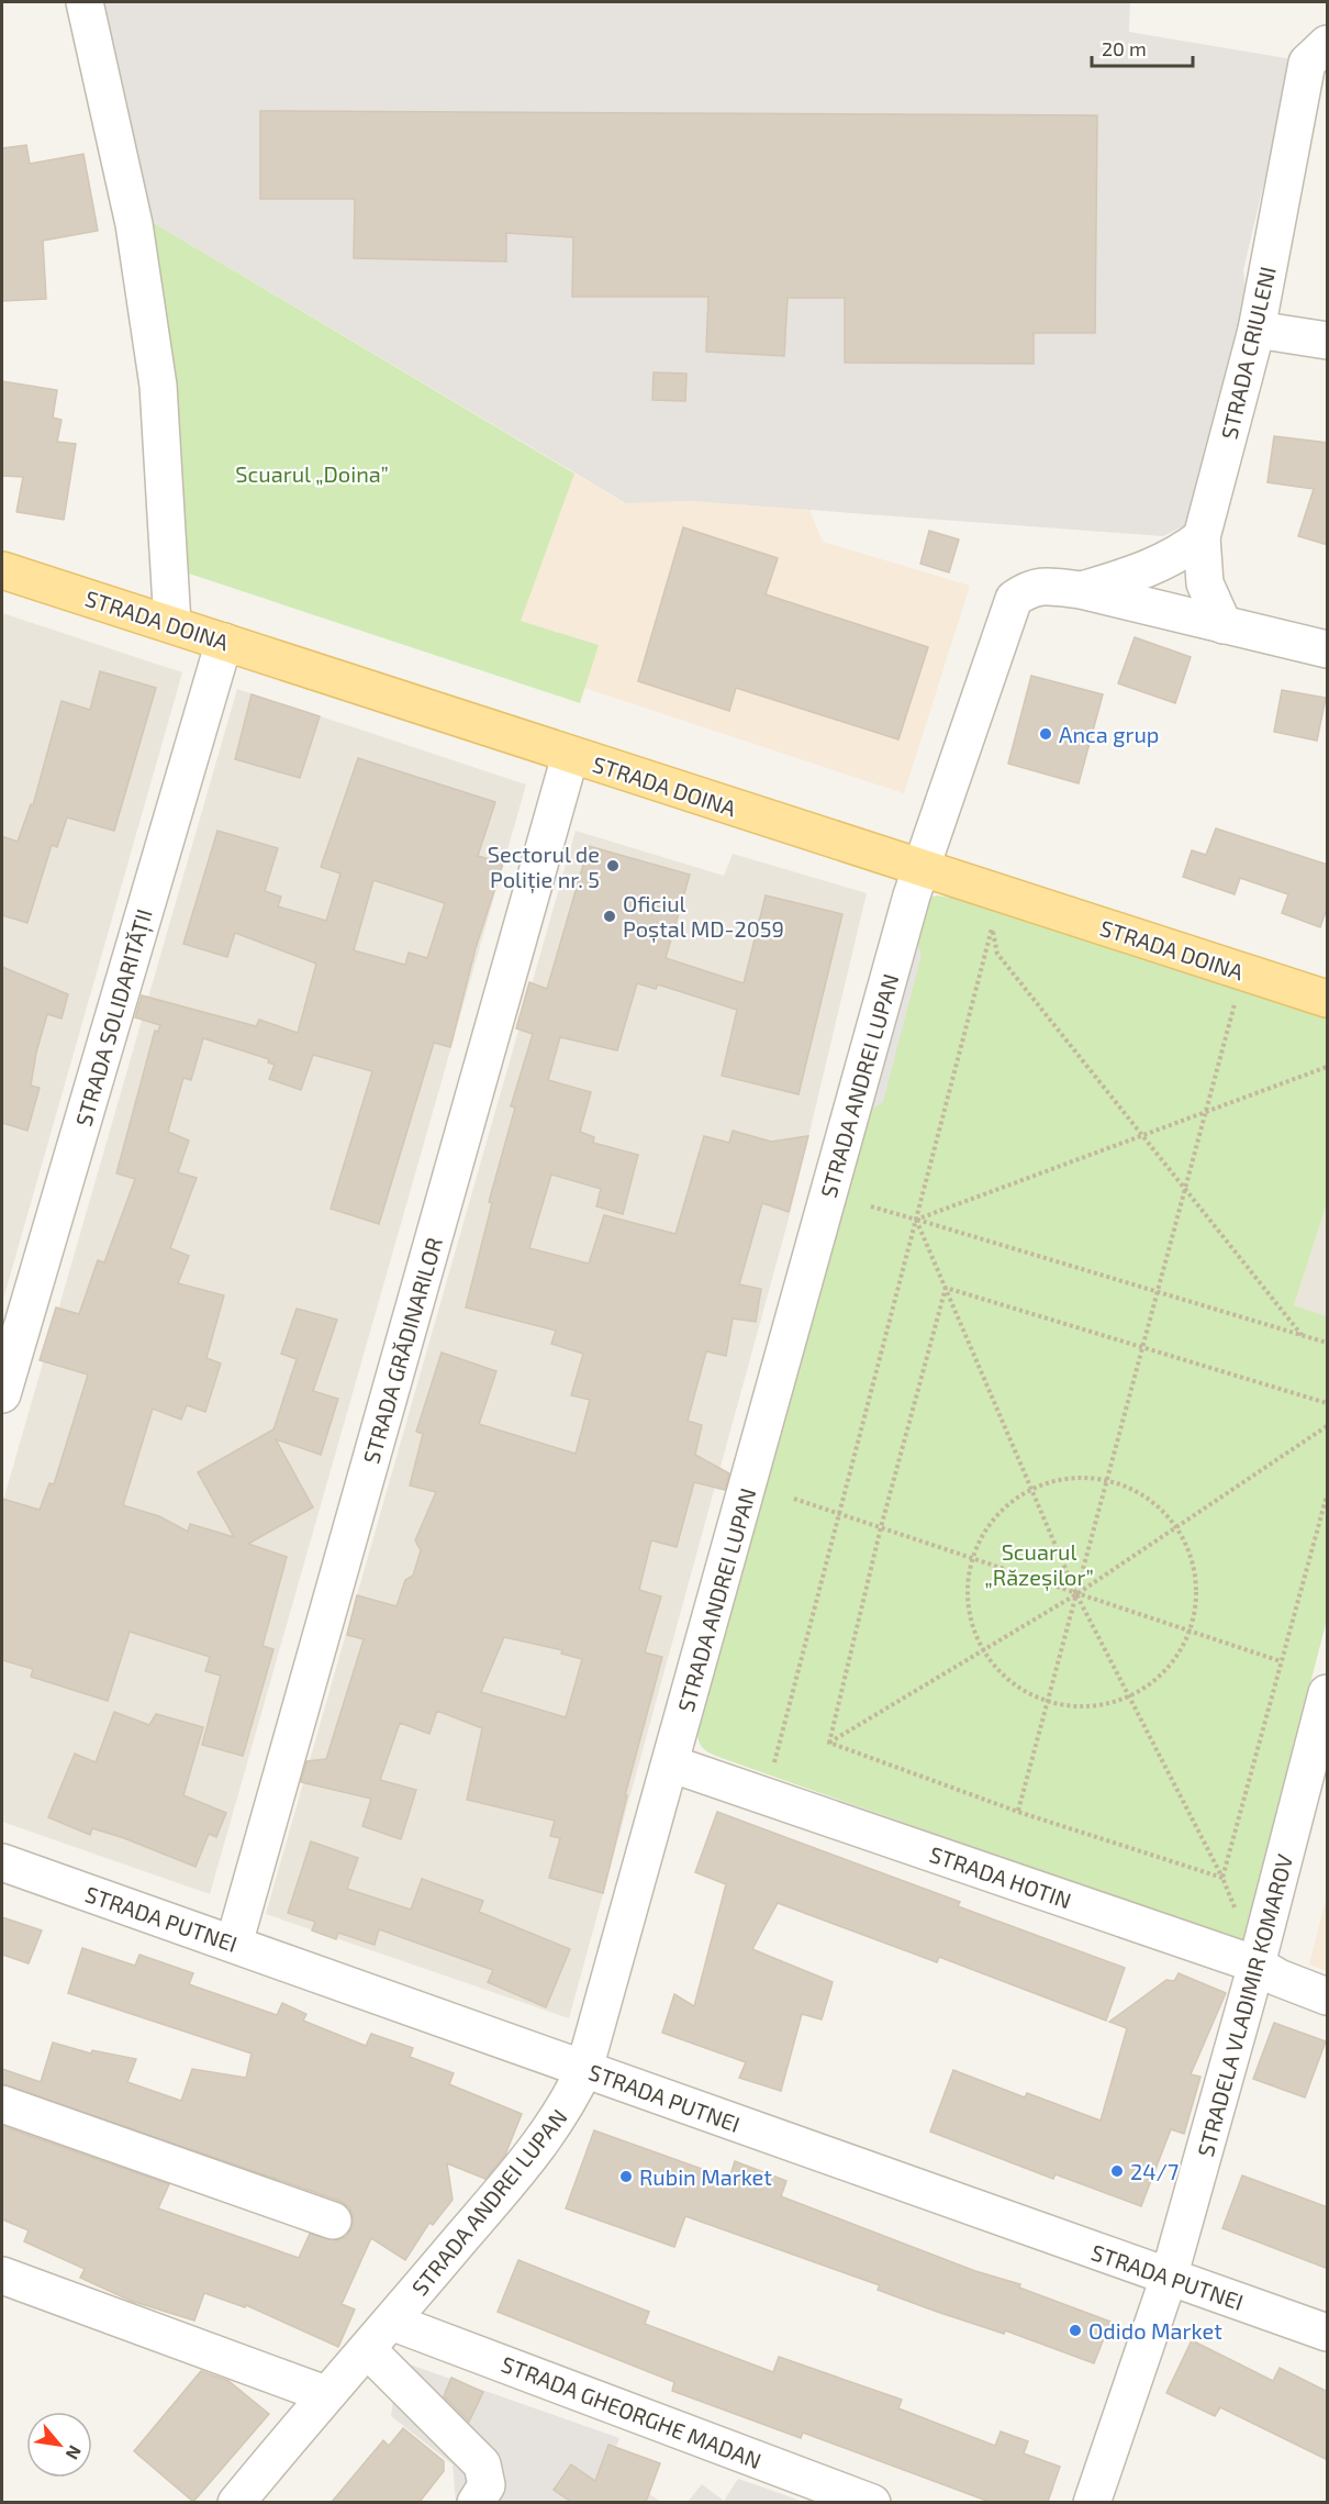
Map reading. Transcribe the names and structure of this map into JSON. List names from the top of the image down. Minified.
{"streets":{"main road":["STRADA DOINA"],"street":["STRADA CRIULENI","STRADA SOLIDARITĂȚII","STRADA ANDREI LUPAN","STRADA GRĂDINARILOR","STRADA HOTIN","STRADA PUTNEI","STRADELA VLADIMIR KOMAROV","STRADA GHEORGHE MADAN"]},"crossings":[["STRADA DOINA","STRADA SOLIDARITĂȚII"],["STRADA DOINA","STRADA ANDREI LUPAN"],["STRADA DOINA","STRADA GRĂDINARILOR"],["STRADA ANDREI LUPAN","STRADA HOTIN"],["STRADA ANDREI LUPAN","STRADA PUTNEI"],["STRADA ANDREI LUPAN","STRADA GHEORGHE MADAN"],["STRADA GRĂDINARILOR","STRADA PUTNEI"],["STRADA HOTIN","STRADELA VLADIMIR KOMAROV"],["STRADA PUTNEI","STRADELA VLADIMIR KOMAROV"]],"parks":["Scuarul „Doina”","Scuarul „Răzeșilor”"],"places":["Anca grup","Sectorul de Poliție nr. 5","Oficiul Poștal MD-2059","24/7","Rubin Market","Odido Market"],"scale_bar":"20 m","north":"bottom right"}
